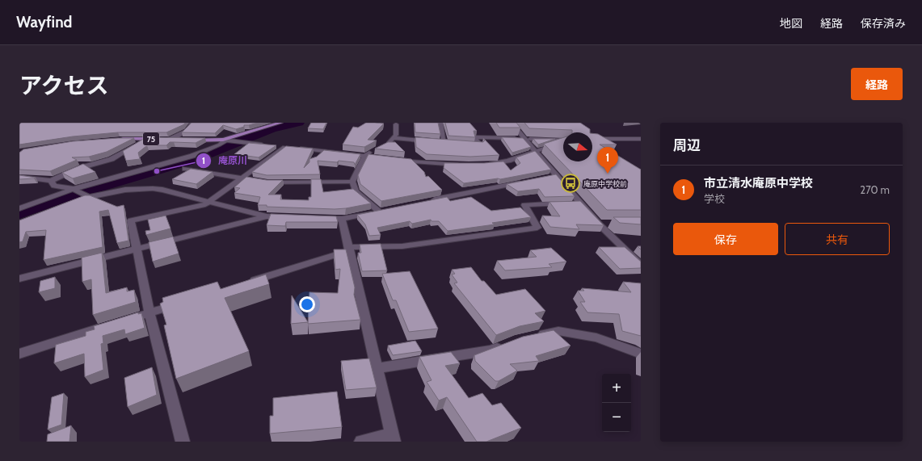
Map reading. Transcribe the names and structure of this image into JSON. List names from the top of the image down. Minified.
{"streets":{"main road":["75"]},"places":{"other":["庵原川"],"bus stop":["庵原中学校前"]},"north":"right","page":{"header":"Wayfind","nav":["地図","経路","保存済み"],"title":"アクセス","buttons":["経路",["保存","共有"]],"heading":"周辺","pins":"1","list":[{"mark":"1","name":"市立清水庵原中学校","note":"学校","value":"270 m"}],"map_buttons":["+","−"]}}
